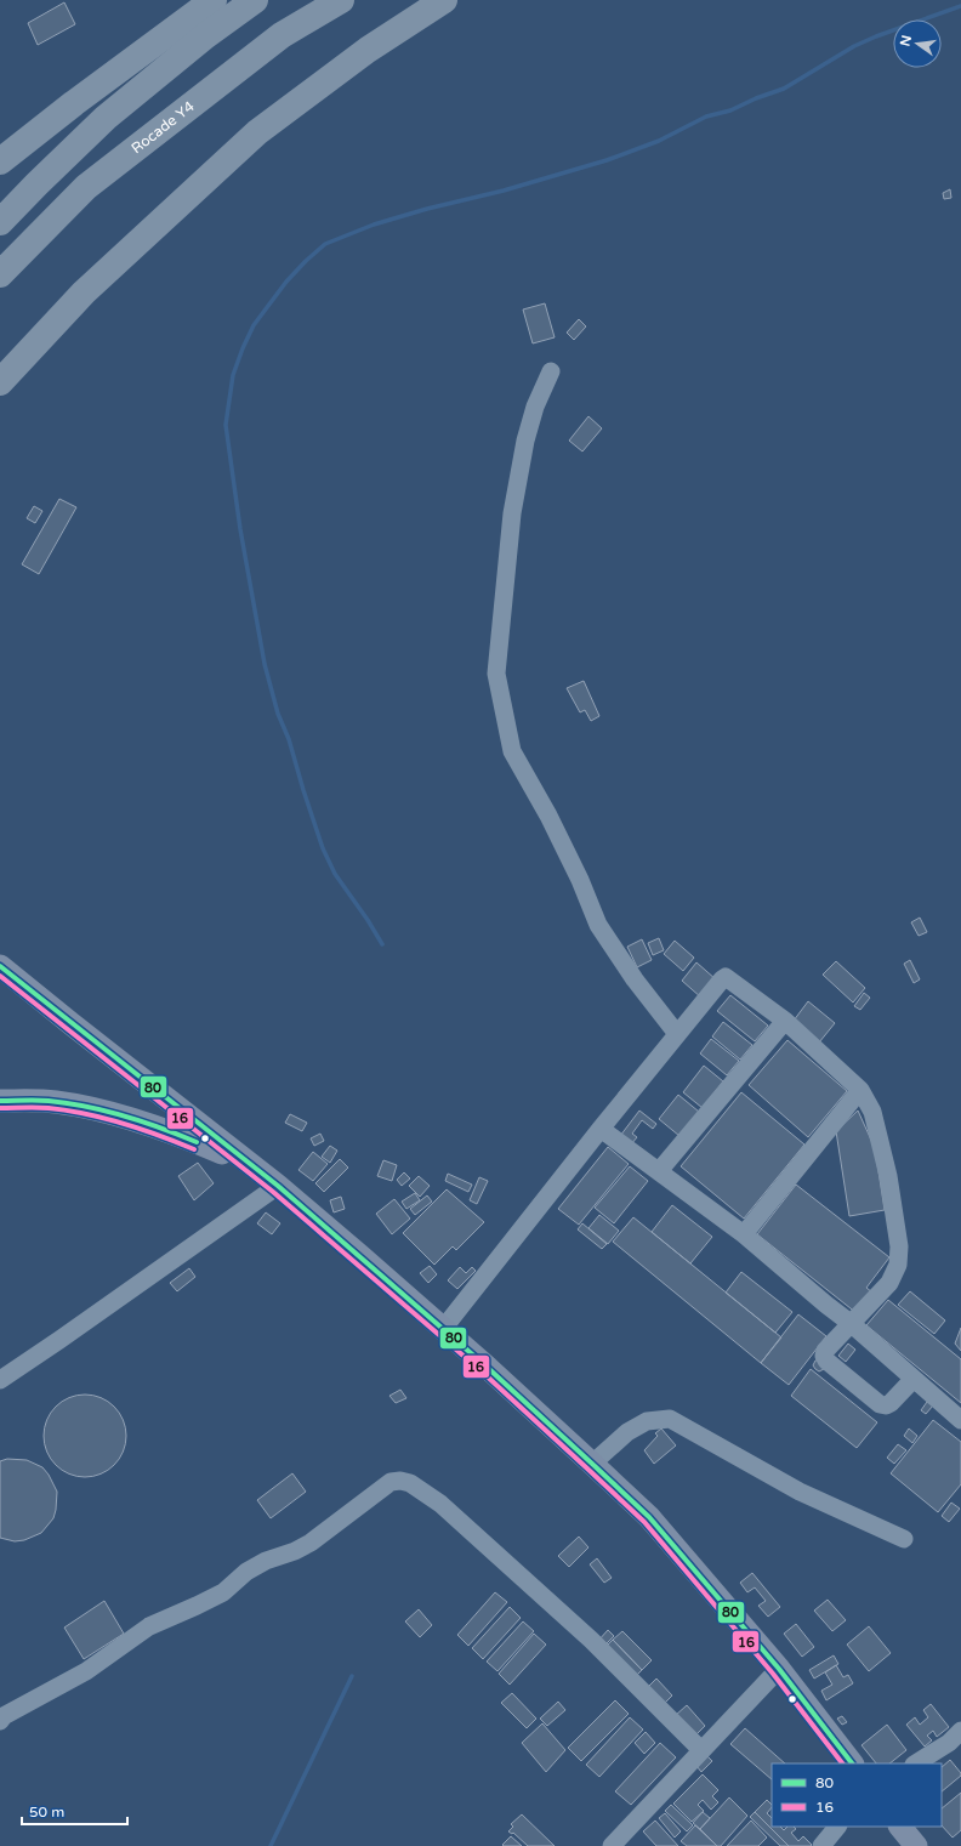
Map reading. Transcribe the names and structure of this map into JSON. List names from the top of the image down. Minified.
{"streets":{"highway":["Rocade Y4"]},"lines":["transit line 80","transit line 16"],"legend":["80","16"],"scale_bar":"50 m","north":"left"}
